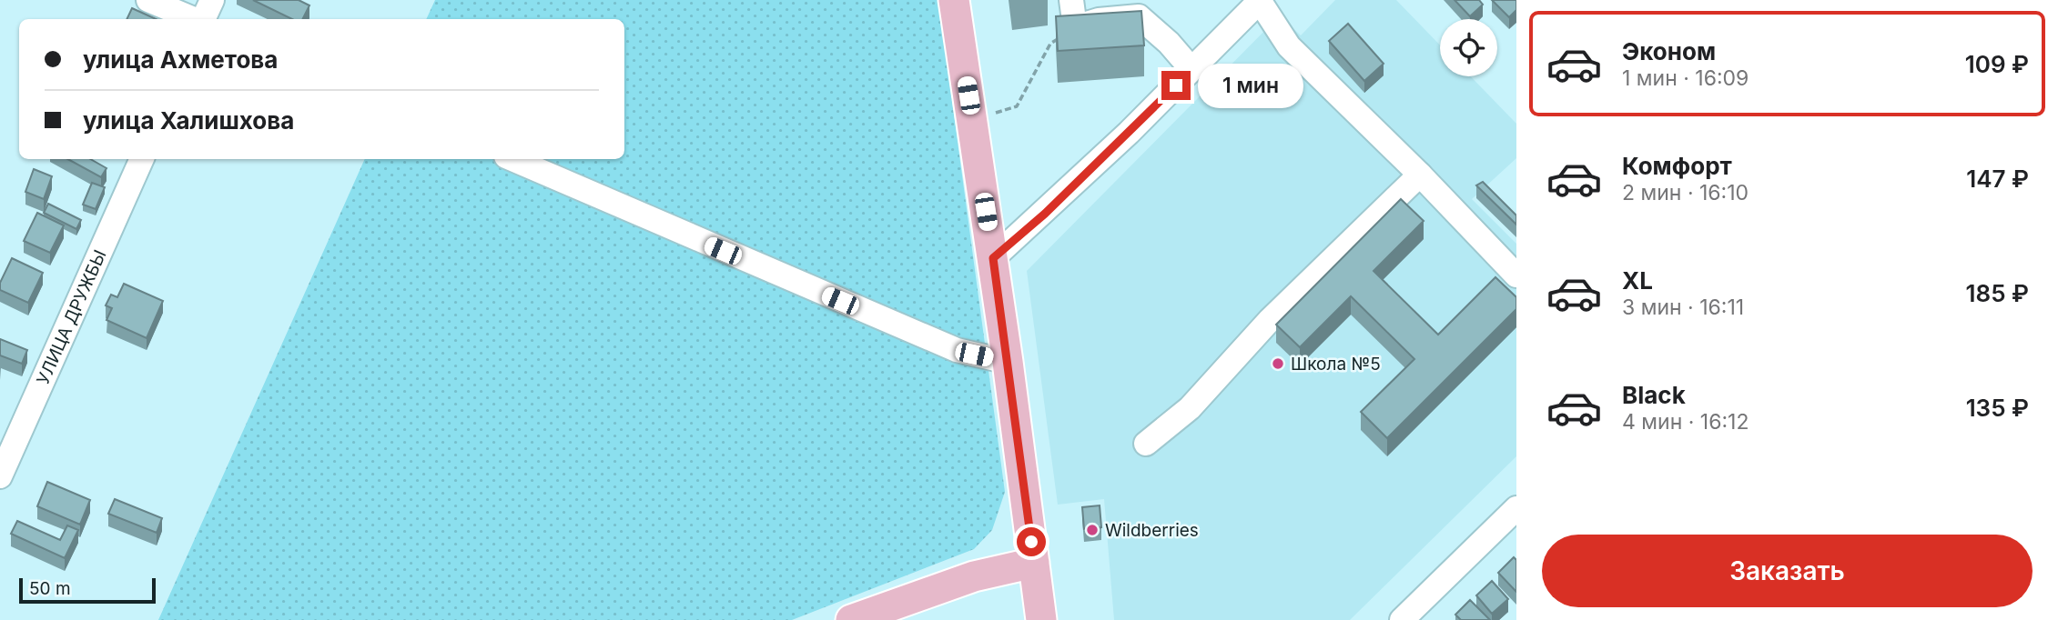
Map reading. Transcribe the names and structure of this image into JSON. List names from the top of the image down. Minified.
{"streets":{"street":["УЛИЦА ДРУЖБЫ"]},"places":["Школа №5","Wildberries"],"scale_bar":"50 m","page":{"list":[{"name":"Эконом","note":"1 мин · 16:09","value":"109 ₽"},{"name":"Комфорт","note":"2 мин · 16:10","value":"147 ₽"},{"name":"XL","note":"3 мин · 16:11","value":"185 ₽"},{"name":"Black","note":"4 мин · 16:12","value":"135 ₽"}],"banner":["улица Ахметова","улица Халишхова"],"bubble":"1 мин","buttons":"Заказать","scale":"50 m"}}
